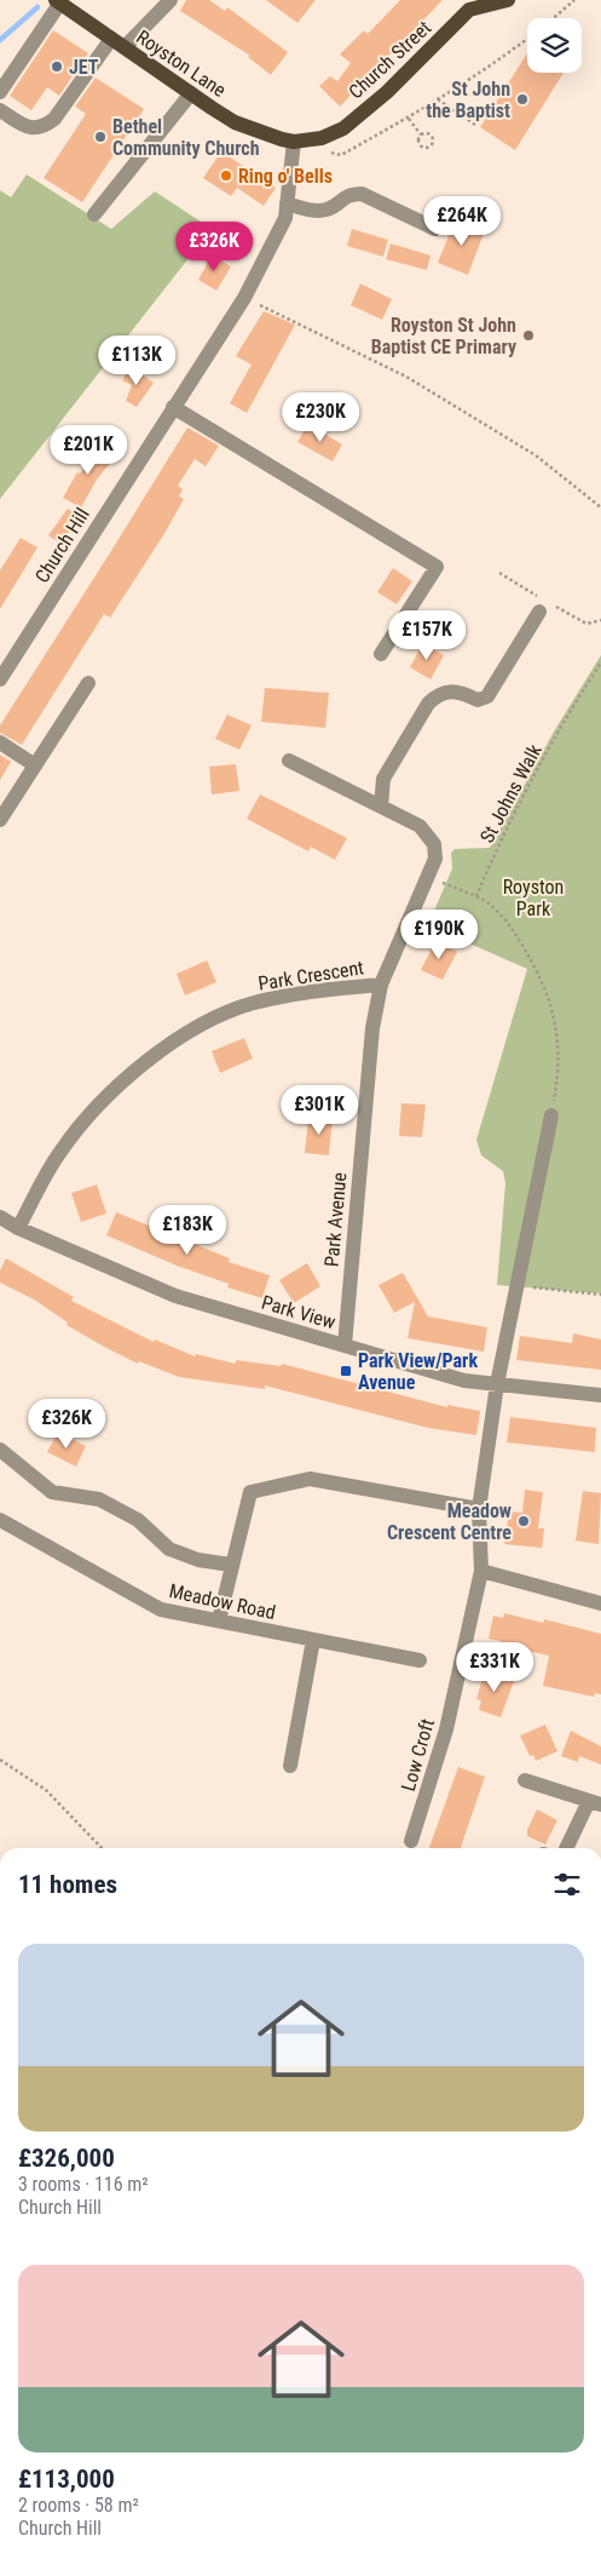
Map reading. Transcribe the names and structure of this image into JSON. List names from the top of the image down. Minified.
{"streets":{"main road":["Church Street","Royston Lane"],"street":["Church Hill","Park Crescent","Park Avenue","Park View","Meadow Road","Low Croft"],"path":["St Johns Walk"]},"crossings":[["Church Street","Royston Lane"],["Church Street","Church Hill"],["Royston Lane","Church Hill"],["Park Crescent","Park Avenue"],["Park Crescent","Park View"],["Park Avenue","Park View"],["Park View","Low Croft"]],"parks":["Royston Park"],"places":{"other":["JET","St John the Baptist","Bethel Community Church","Ring o' Bells","Royston St John Baptist CE Primary","Meadow Crescent Centre"],"transit":["Park View/Park Avenue"]},"page":{"price":["£264K","£326K","£113K","£230K","£201K","£157K","£190K","£301K","£183K","£326K","£331K"],"heading":"11 homes","list":[{"name":"£326,000","note":"3 rooms · 116 m² · Church Hill"},{"name":"£113,000","note":"2 rooms · 58 m² · Church Hill"}]}}
